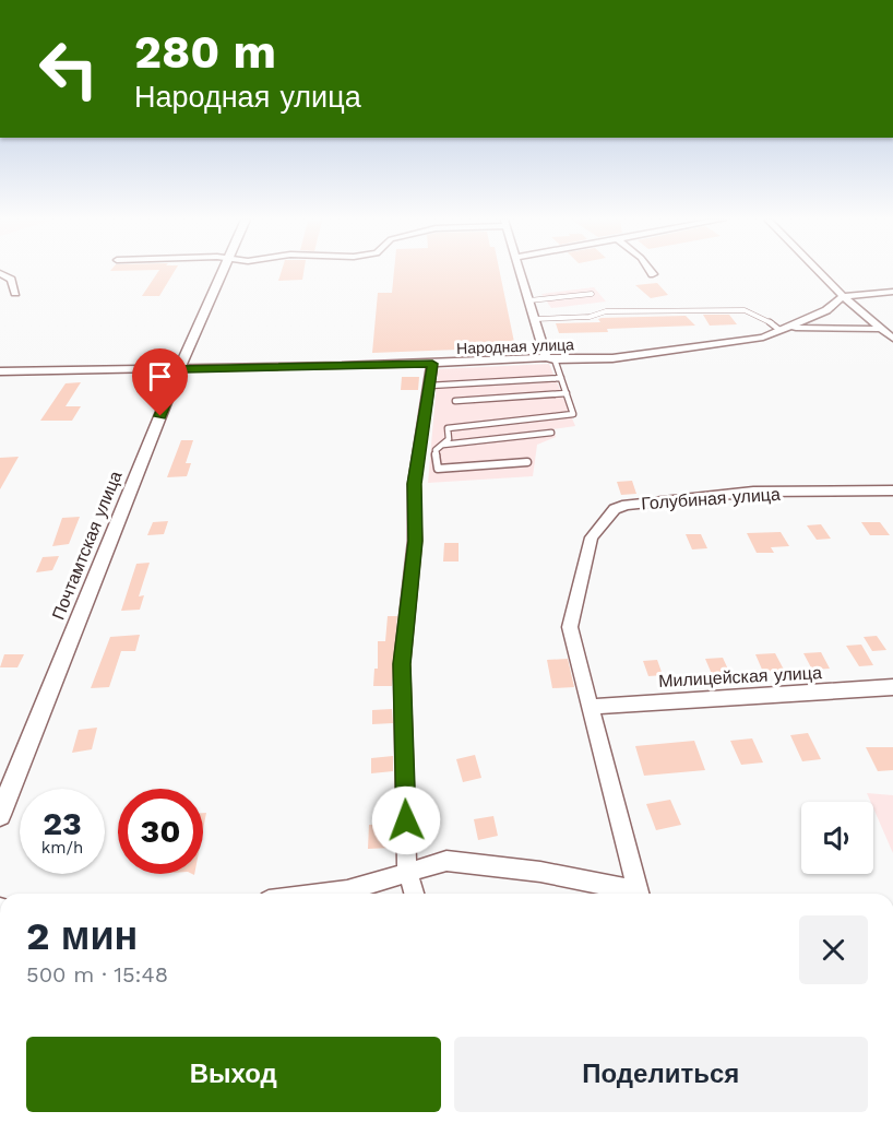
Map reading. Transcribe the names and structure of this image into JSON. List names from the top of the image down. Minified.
{"streets":{"street":["Народная улица","Голубиная улица","Почтамтская улица","Милицейская улица"]},"crossings":[["Народная улица","Почтамтская улица"],["Голубиная улица","Милицейская улица"]],"page":{"turn":["280 m","Народная улица"],"speed":"23 km/h","limit":"30","heading":["2 мин","500 m · 15:48"],"buttons":["Выход","Поделиться"]}}
